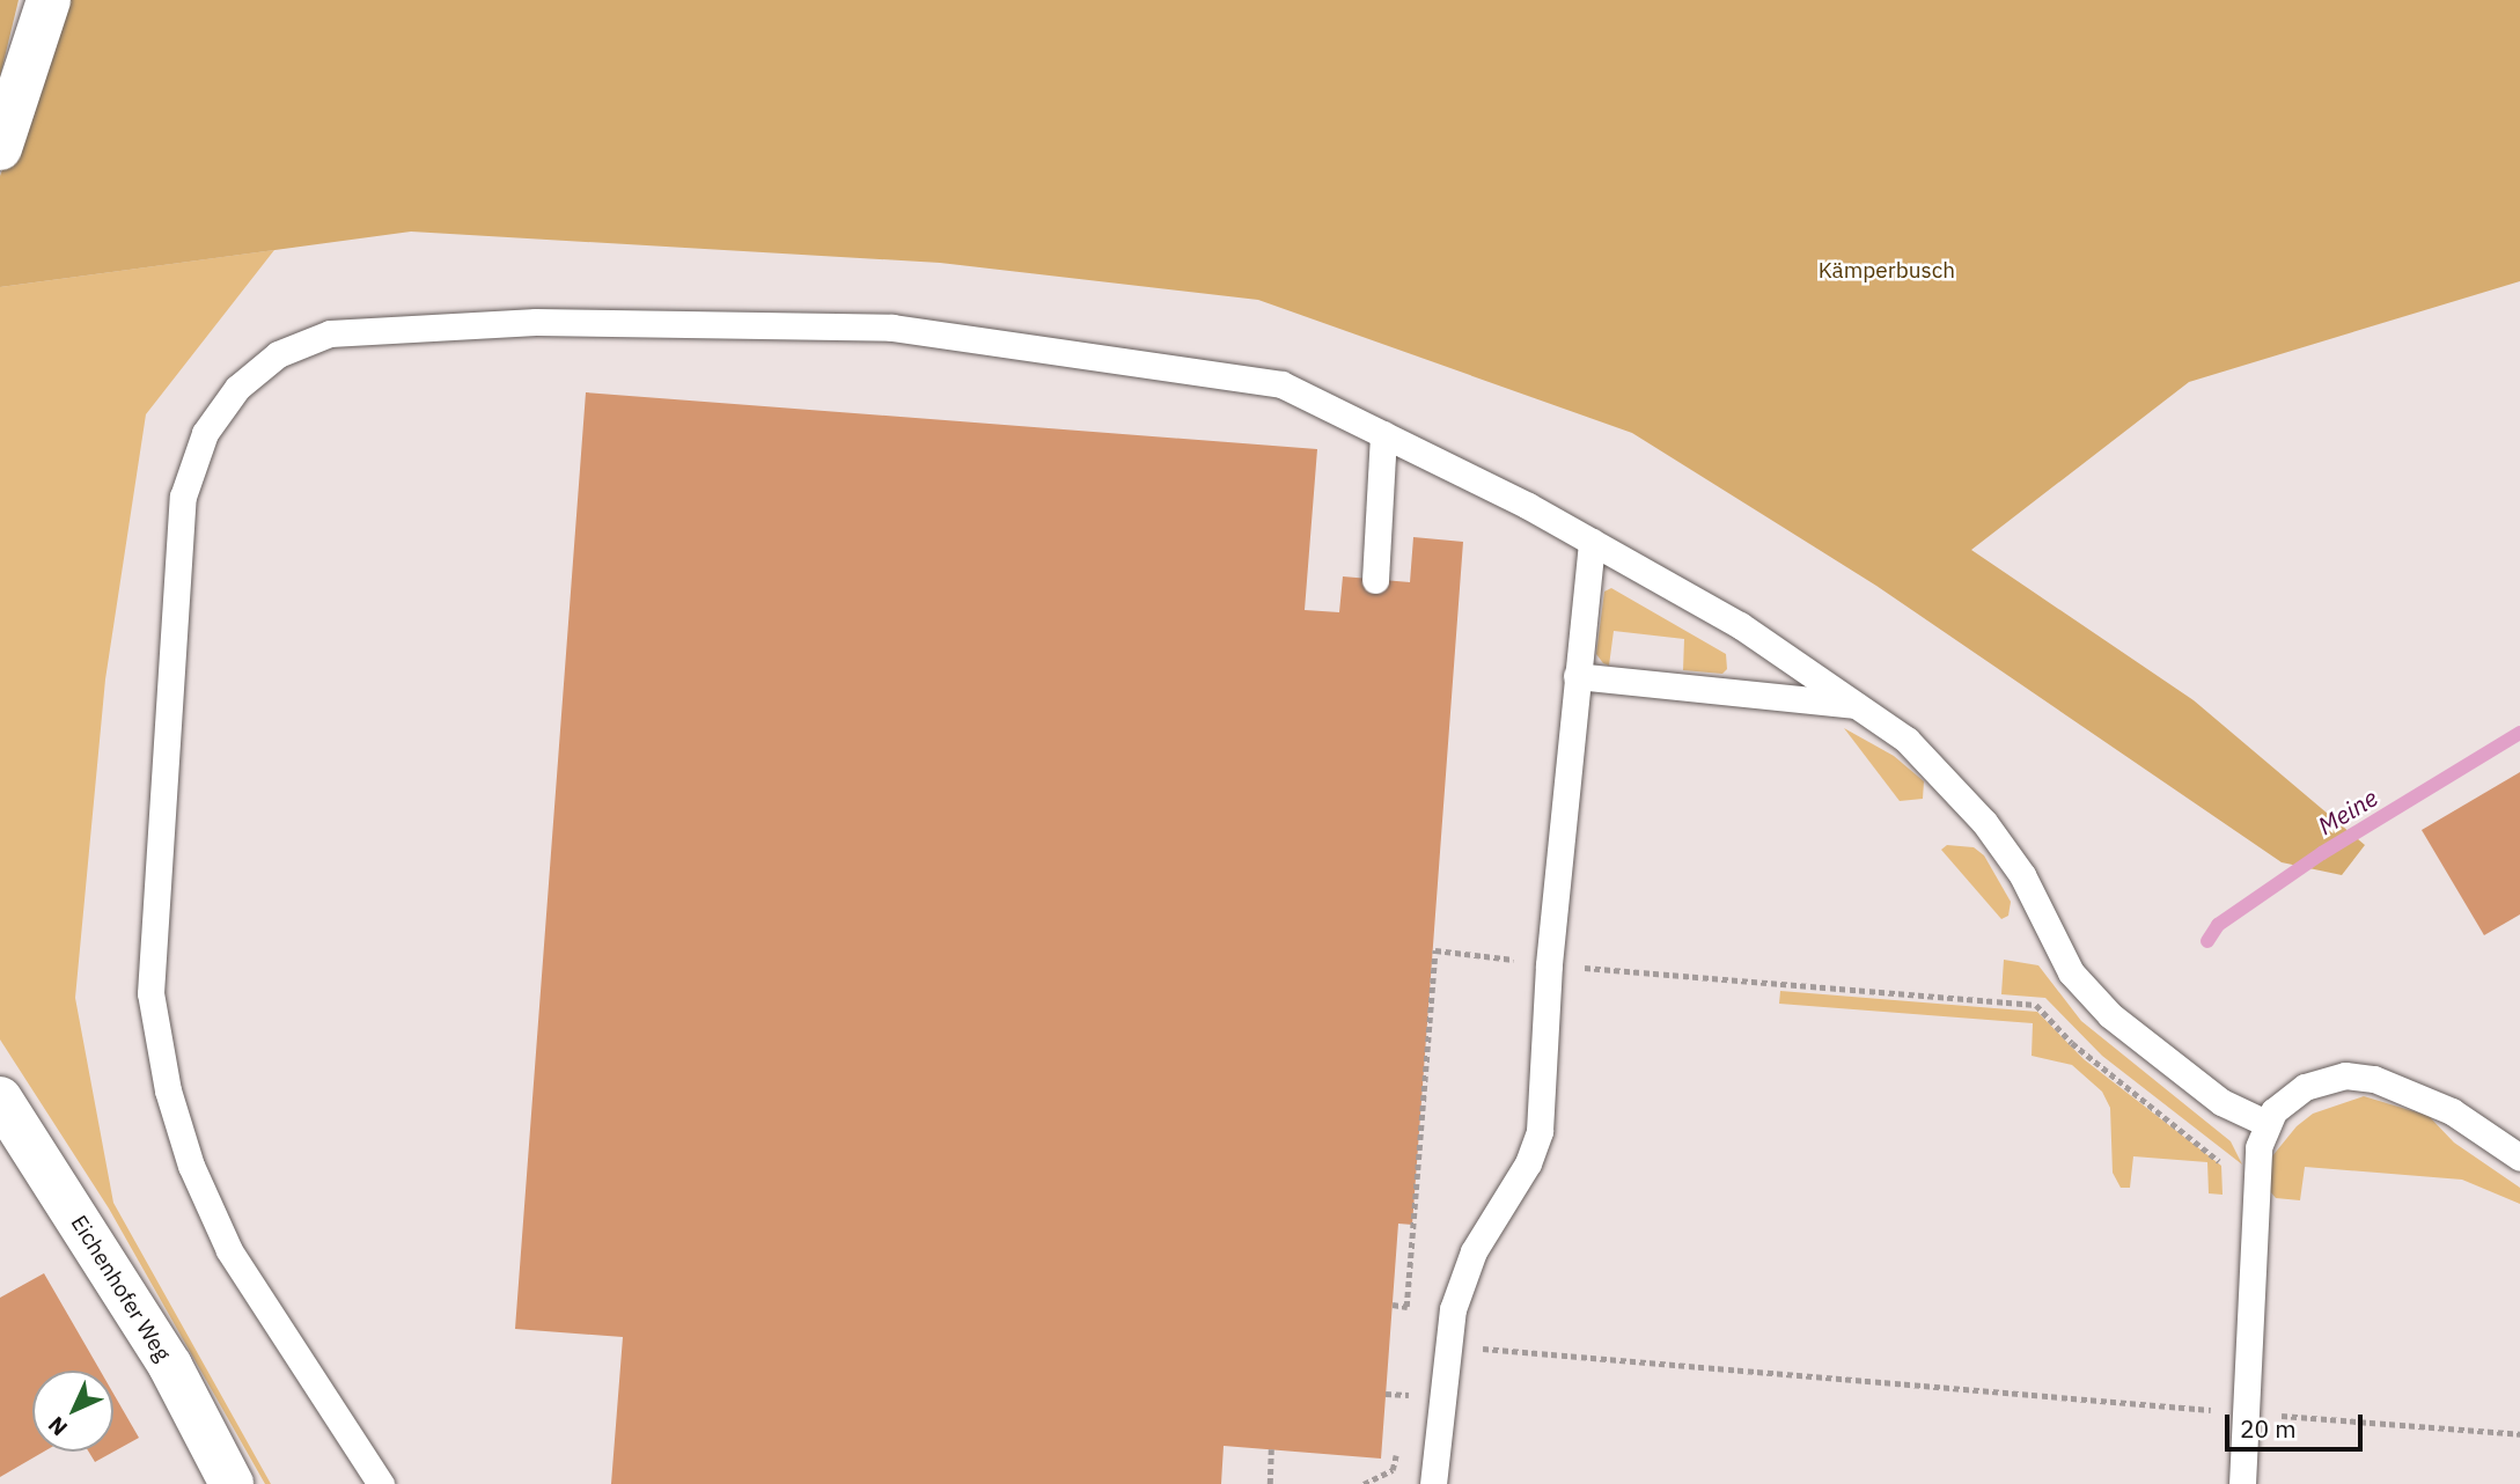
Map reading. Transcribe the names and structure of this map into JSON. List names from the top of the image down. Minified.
{"streets":{"street":["Eichenhofer Weg"]},"water":["Meine"],"parks":["Kämperbusch"],"scale_bar":"20 m","north":"bottom left"}
